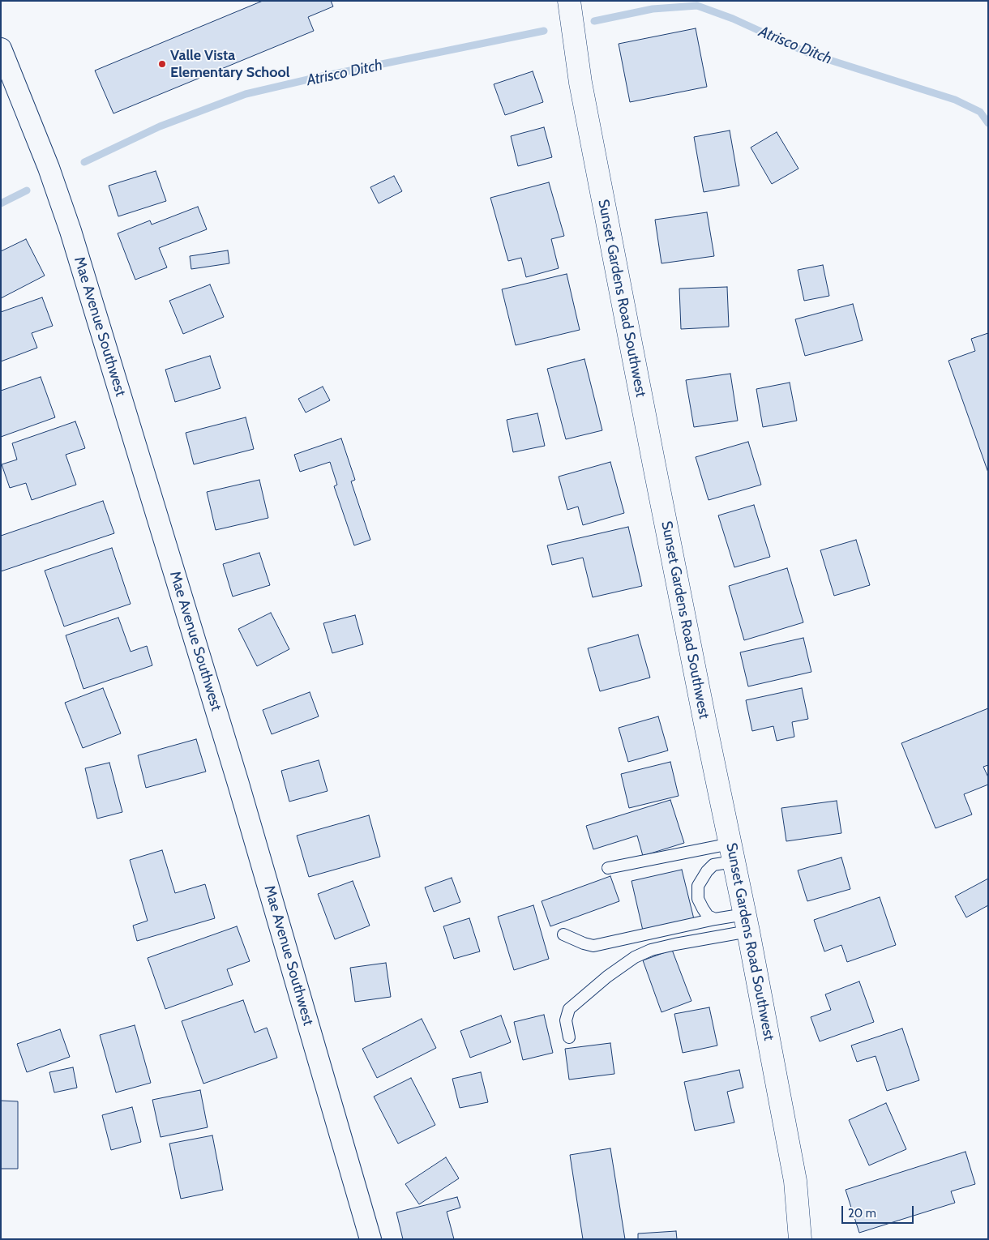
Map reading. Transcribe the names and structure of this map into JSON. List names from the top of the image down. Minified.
{"streets":{"street":["Sunset Gardens Road Southwest","Mae Avenue Southwest"]},"water":["Atrisco Ditch"],"places":["Valle Vista Elementary School"],"scale_bar":"20 m"}
